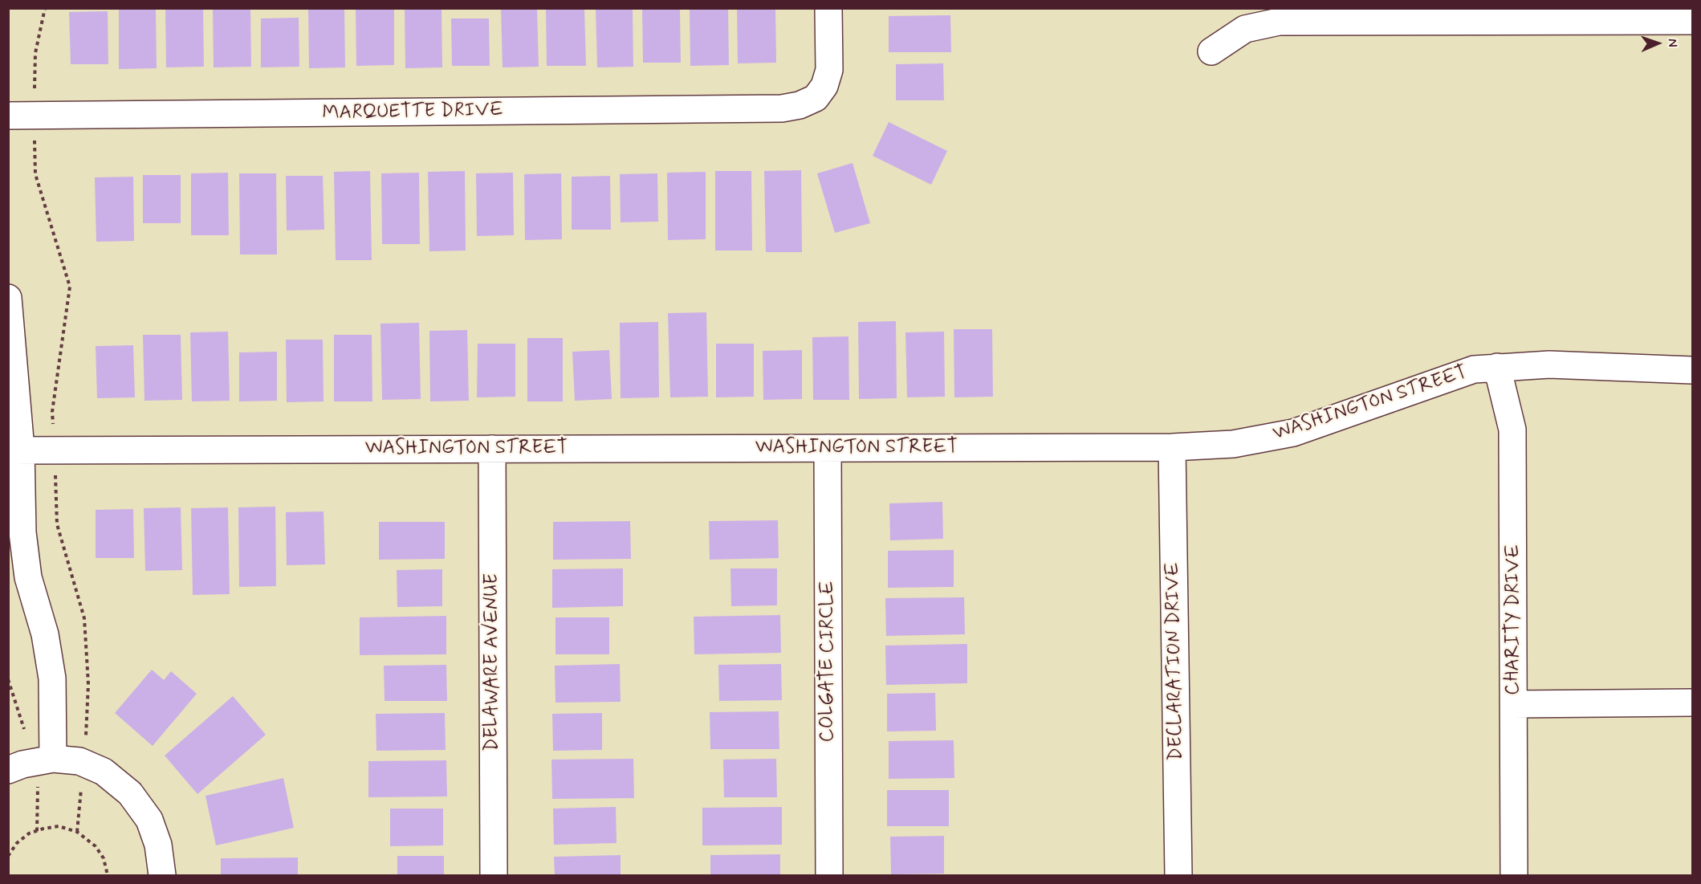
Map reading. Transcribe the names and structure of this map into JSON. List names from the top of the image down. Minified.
{"streets":{"street":["MARQUETTE DRIVE","WASHINGTON STREET","CHARITY DRIVE","COLGATE CIRCLE","DECLARATION DRIVE","DELAWARE AVENUE"]},"crossings":[["WASHINGTON STREET","CHARITY DRIVE"],["WASHINGTON STREET","COLGATE CIRCLE"],["WASHINGTON STREET","DECLARATION DRIVE"],["WASHINGTON STREET","DELAWARE AVENUE"]],"north":"right"}
